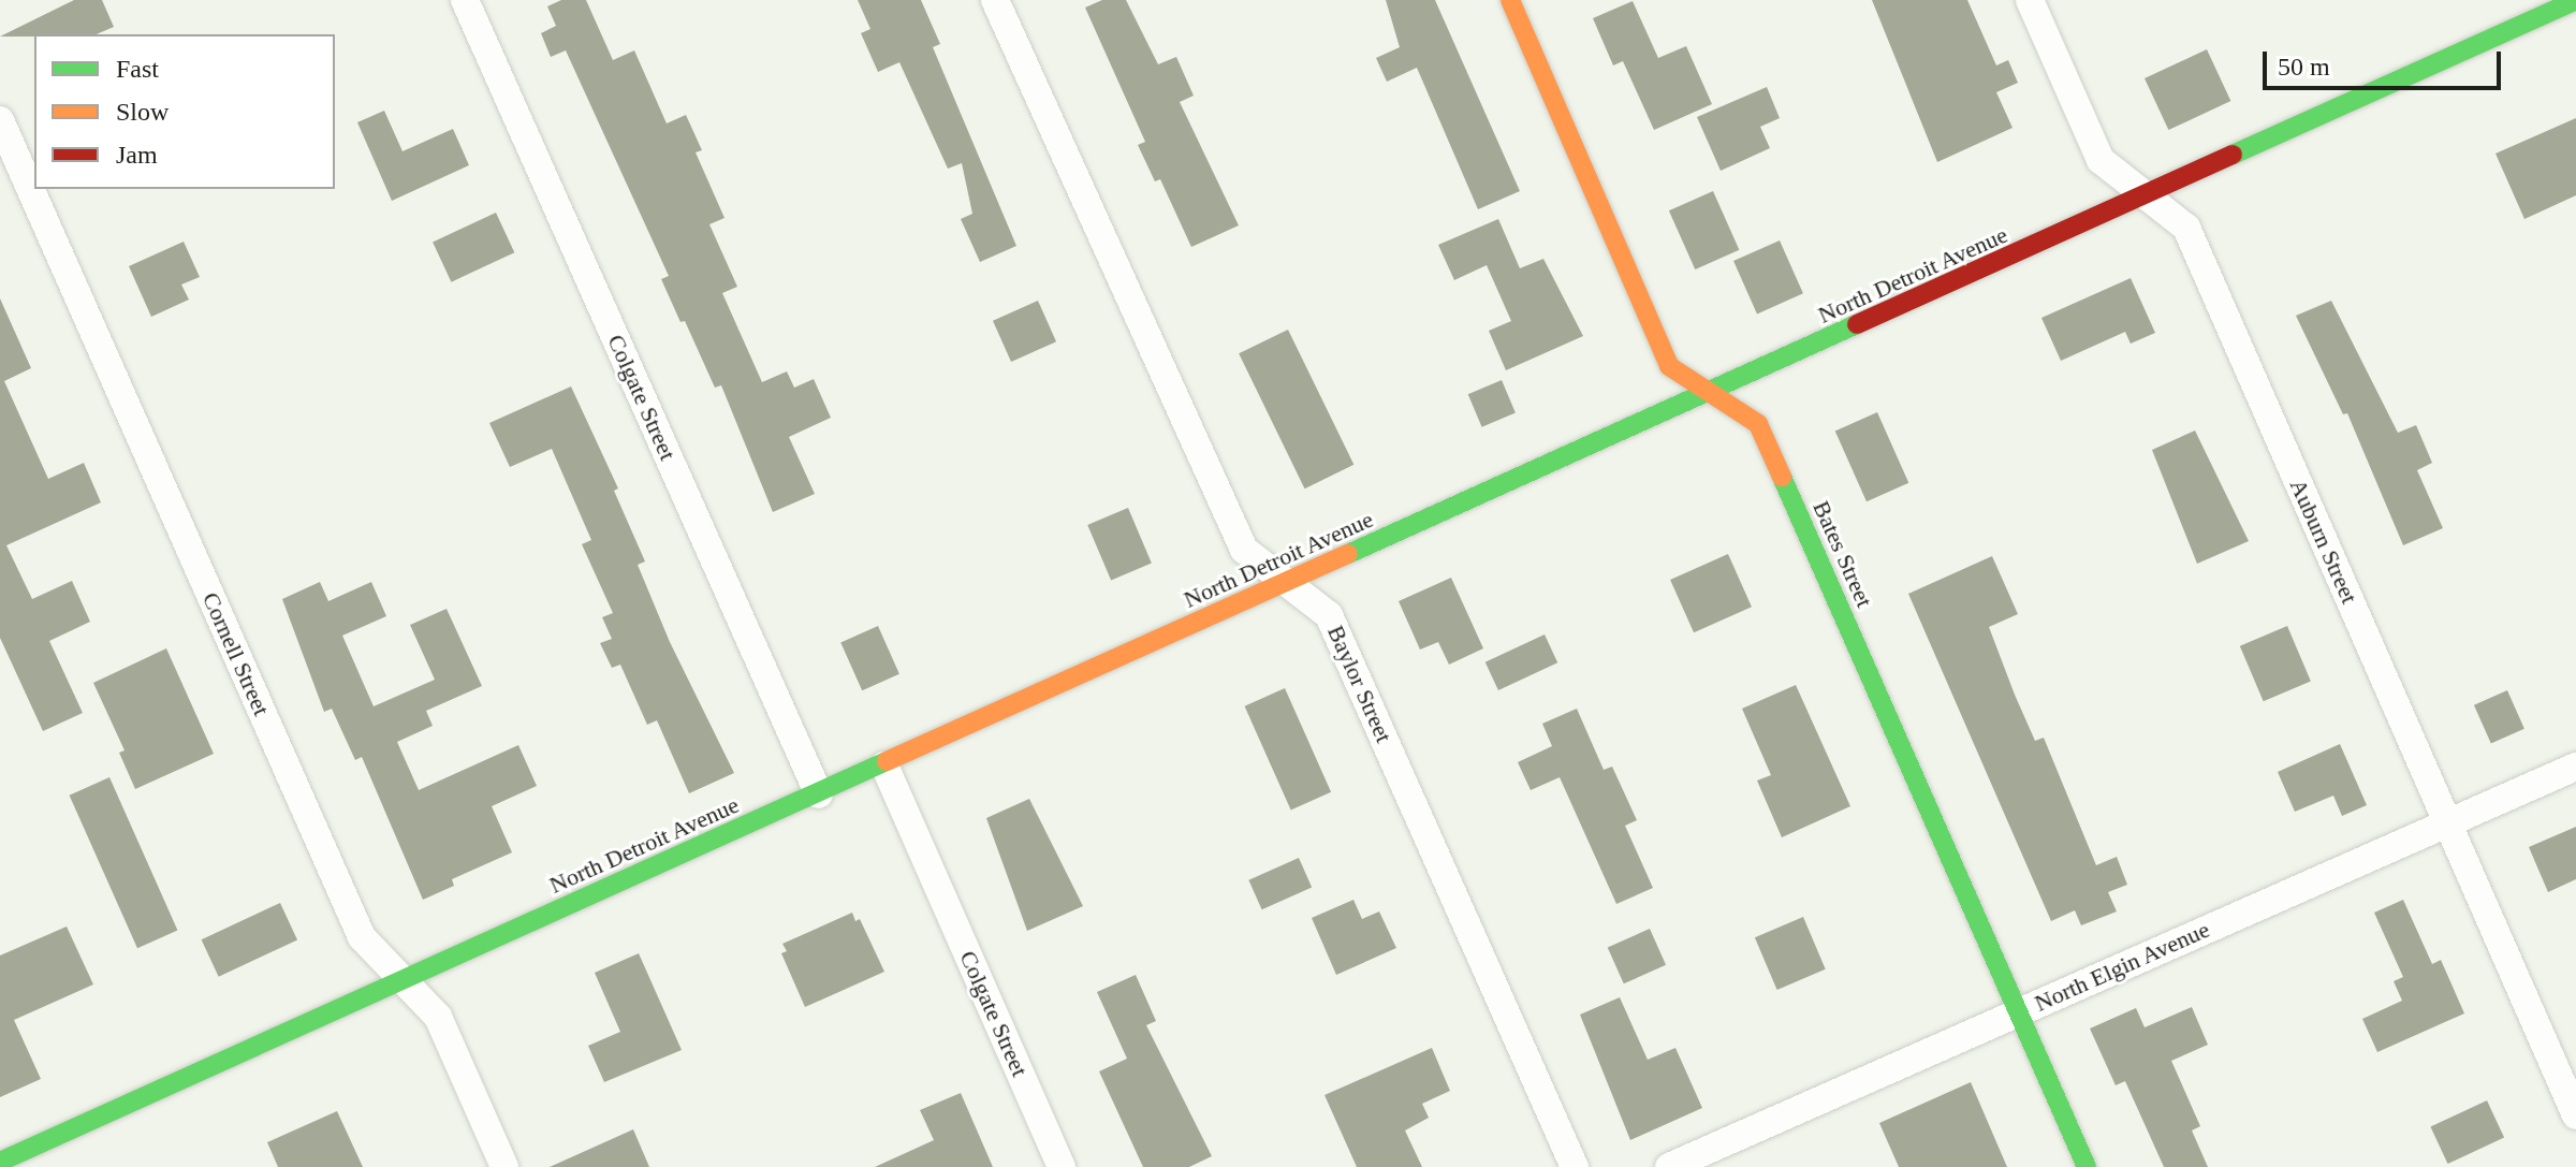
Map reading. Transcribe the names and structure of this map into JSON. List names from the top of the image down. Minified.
{"streets":{"street":["North Detroit Avenue","Colgate Street","Auburn Street","Bates Street","Cornell Street","Baylor Street","North Elgin Avenue"]},"crossings":[["North Detroit Avenue","Colgate Street"],["North Detroit Avenue","Auburn Street"],["North Detroit Avenue","Bates Street"],["North Detroit Avenue","Cornell Street"],["North Detroit Avenue","Baylor Street"],["Auburn Street","North Elgin Avenue"],["Bates Street","North Elgin Avenue"]],"legend":["Fast","Slow","Jam"],"scale_bar":"50 m"}
